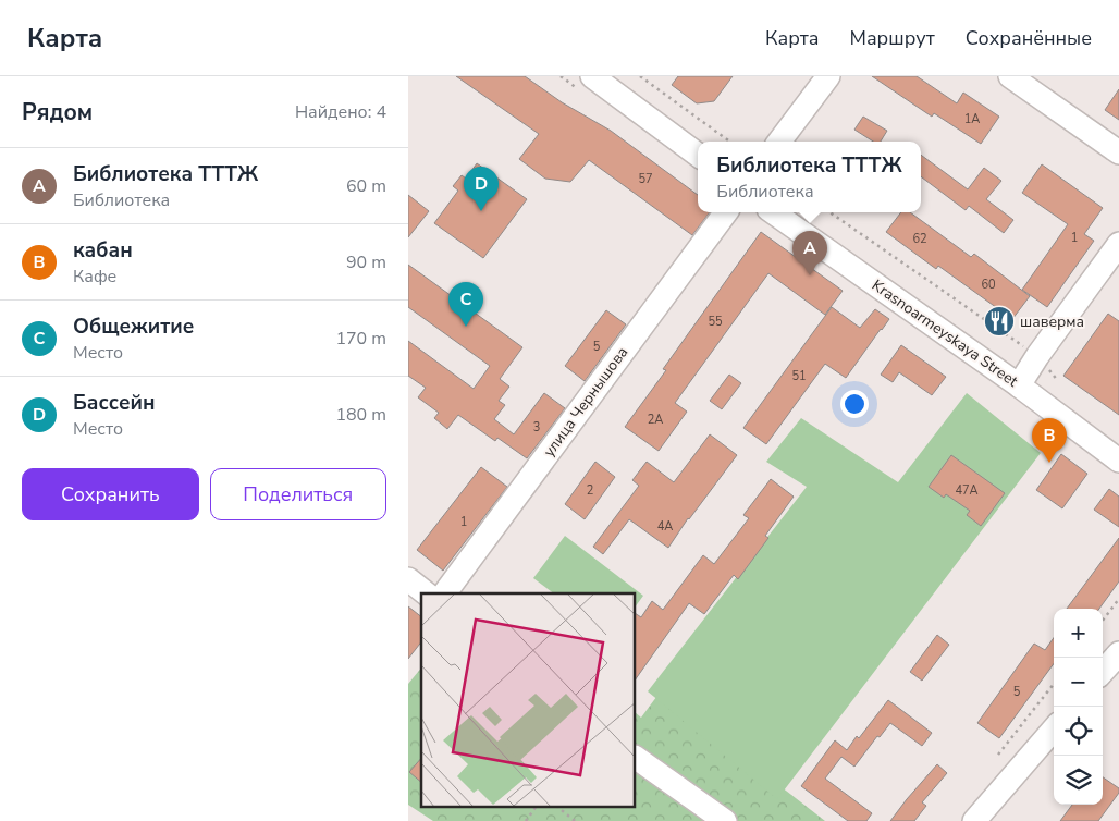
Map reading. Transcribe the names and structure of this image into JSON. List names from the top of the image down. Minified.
{"streets":{"street":["Krasnoarmeyskaya Street","улица Чернышова"]},"places":{"restaurant":["шаверма"]},"house_numbers":["1А","57","1","62","60","55","5","51","2А","3","2","47А","1","4А","5"],"page":{"header":"Карта","nav":["Карта","Маршрут","Сохранённые"],"heading":["Рядом","Найдено: 4"],"popup":["Библиотека ТТТЖ","Библиотека"],"list":[{"mark":"A","name":"Библиотека ТТТЖ","note":"Библиотека","value":"60 m"},{"mark":"B","name":"кабан","note":"Кафе","value":"90 m"},{"mark":"C","name":"Общежитие","note":"Место","value":"170 m"},{"mark":"D","name":"Бассейн","note":"Место","value":"180 m"}],"pins":["D","A","C","B"],"buttons":["Сохранить","Поделиться"],"map_buttons":["+","−"]}}
